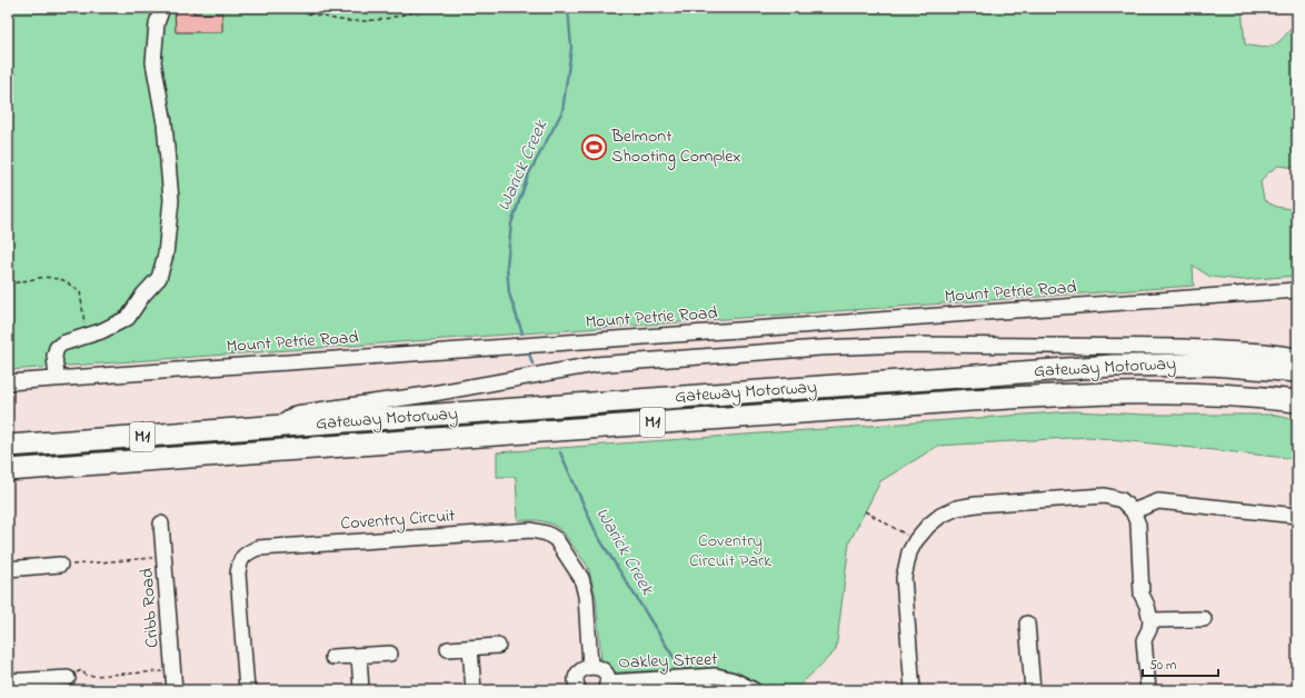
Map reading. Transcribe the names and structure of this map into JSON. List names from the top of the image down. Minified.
{"streets":{"highway":["Gateway Motorway","M1"],"street":["Mount Petrie Road","Coventry Circuit","Cribb Road","Oakley Street"]},"water":["Warick Creek"],"parks":["Coventry Circuit Park"],"places":{"sports":["Belmont Shooting Complex"]},"scale_bar":"50 m"}
